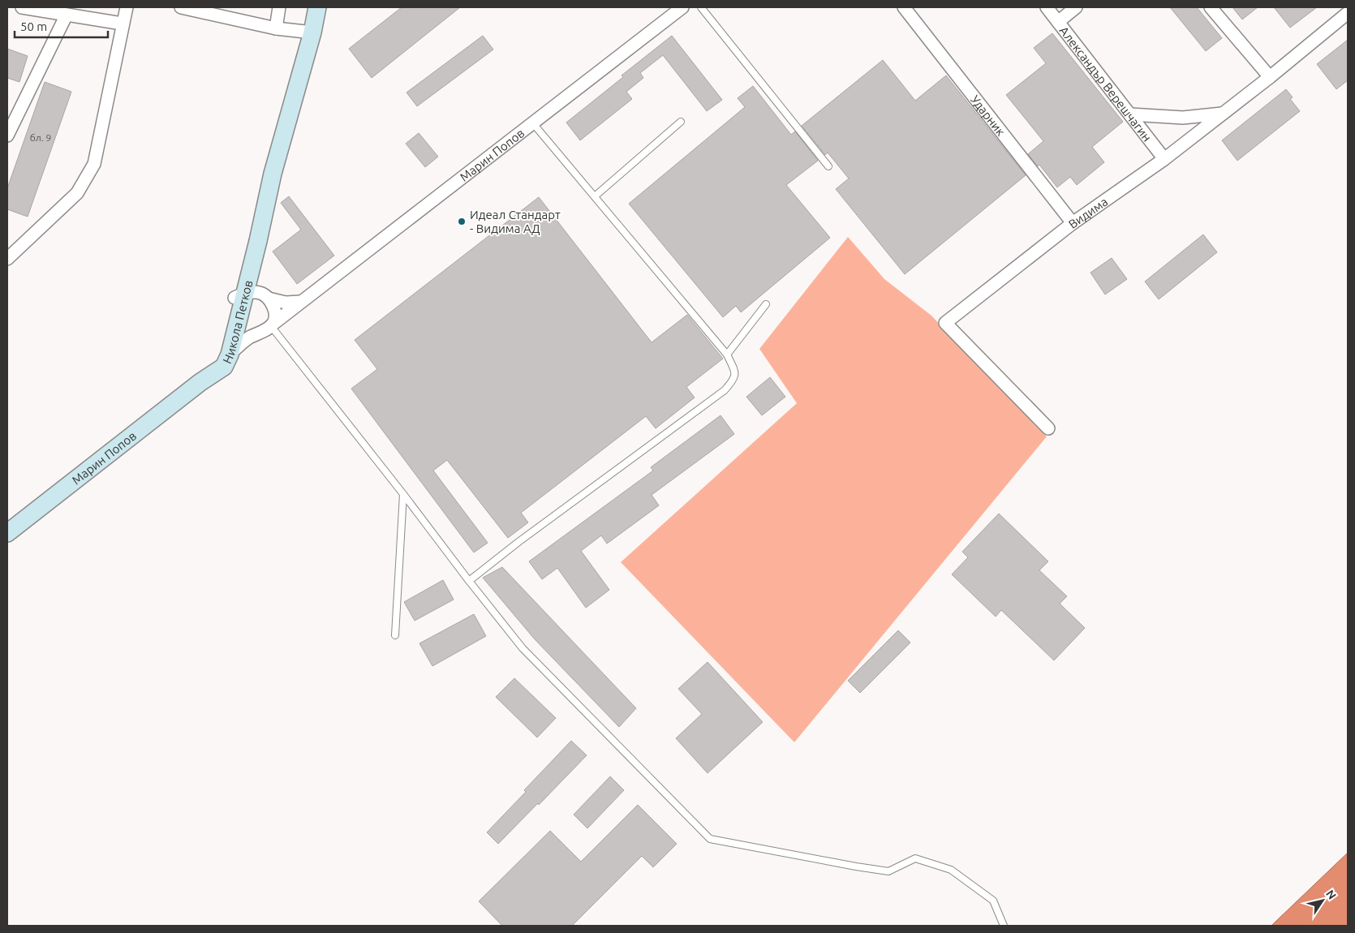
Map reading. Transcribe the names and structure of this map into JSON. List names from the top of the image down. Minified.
{"streets":{"main road":["Марин Попов","Никола Петков"],"street":["Александър Верешчагин","Ударник","Видима"]},"crossings":[["Александър Верешчагин","Видима"],["Ударник","Видима"],["Марин Попов","Никола Петков"]],"places":["Идеал Стандарт - Видима АД"],"house_numbers":["бл. 9"],"scale_bar":"50 m","north":"top right"}
